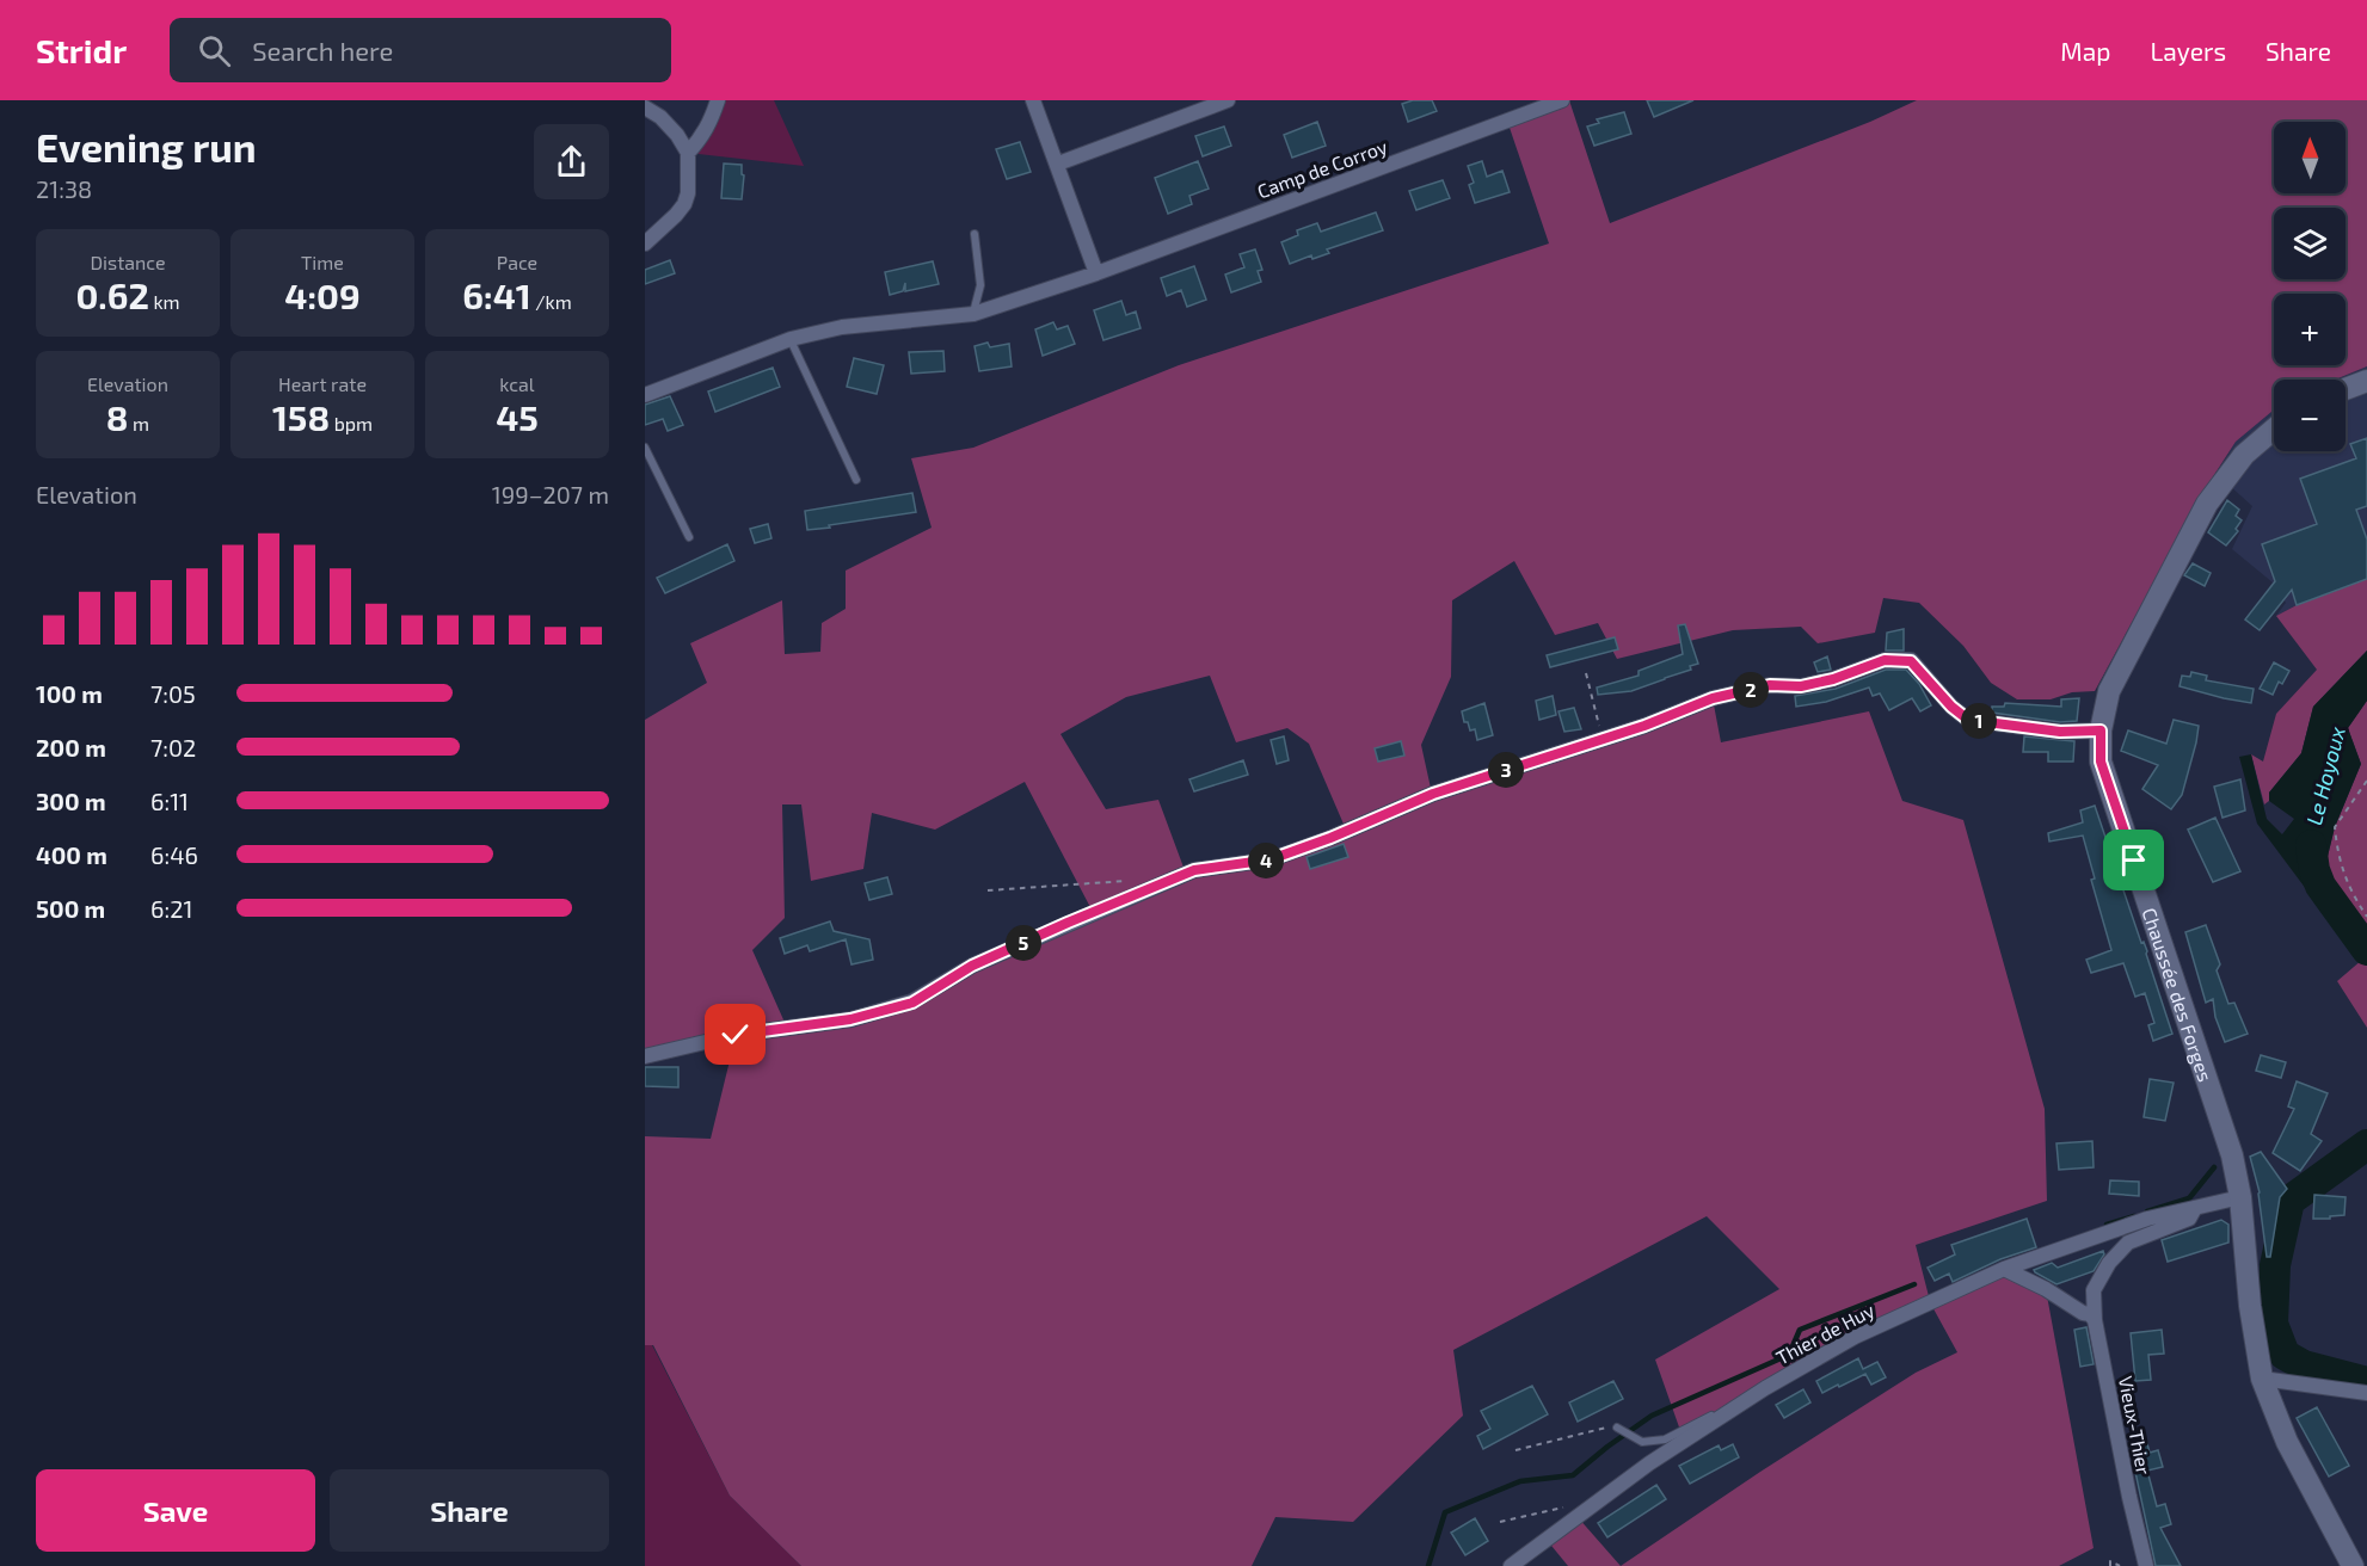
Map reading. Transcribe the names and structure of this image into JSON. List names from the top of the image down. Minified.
{"streets":{"main road":["Chaussée des Forges"],"street":["Camp de Corroy","Thier de Huy","Vieux-Thier"]},"crossings":[["Chaussée des Forges","Thier de Huy"],["Thier de Huy","Vieux-Thier"]],"water":["Le Hoyoux"],"north":"top","page":{"header":"Stridr","search":"Search here","nav":["Map","Layers","Share"],"heading":["Evening run","21:38"],"map_buttons":["+","−"],"stats":[["Distance","0.62 km"],["Time","4:09"],["Pace","6:41 /km"],["Elevation","8 m"],["Heart rate","158 bpm"],["kcal","45"]],"chart":["Elevation","199–207 m"],"list":[{"name":"100 m","note":"7:05"},{"name":"200 m","note":"7:02"},{"name":"300 m","note":"6:11"},{"name":"400 m","note":"6:46"},{"name":"500 m","note":"6:21"}],"pins":["2","1","3","4","5"],"buttons":["Save","Share"]}}
